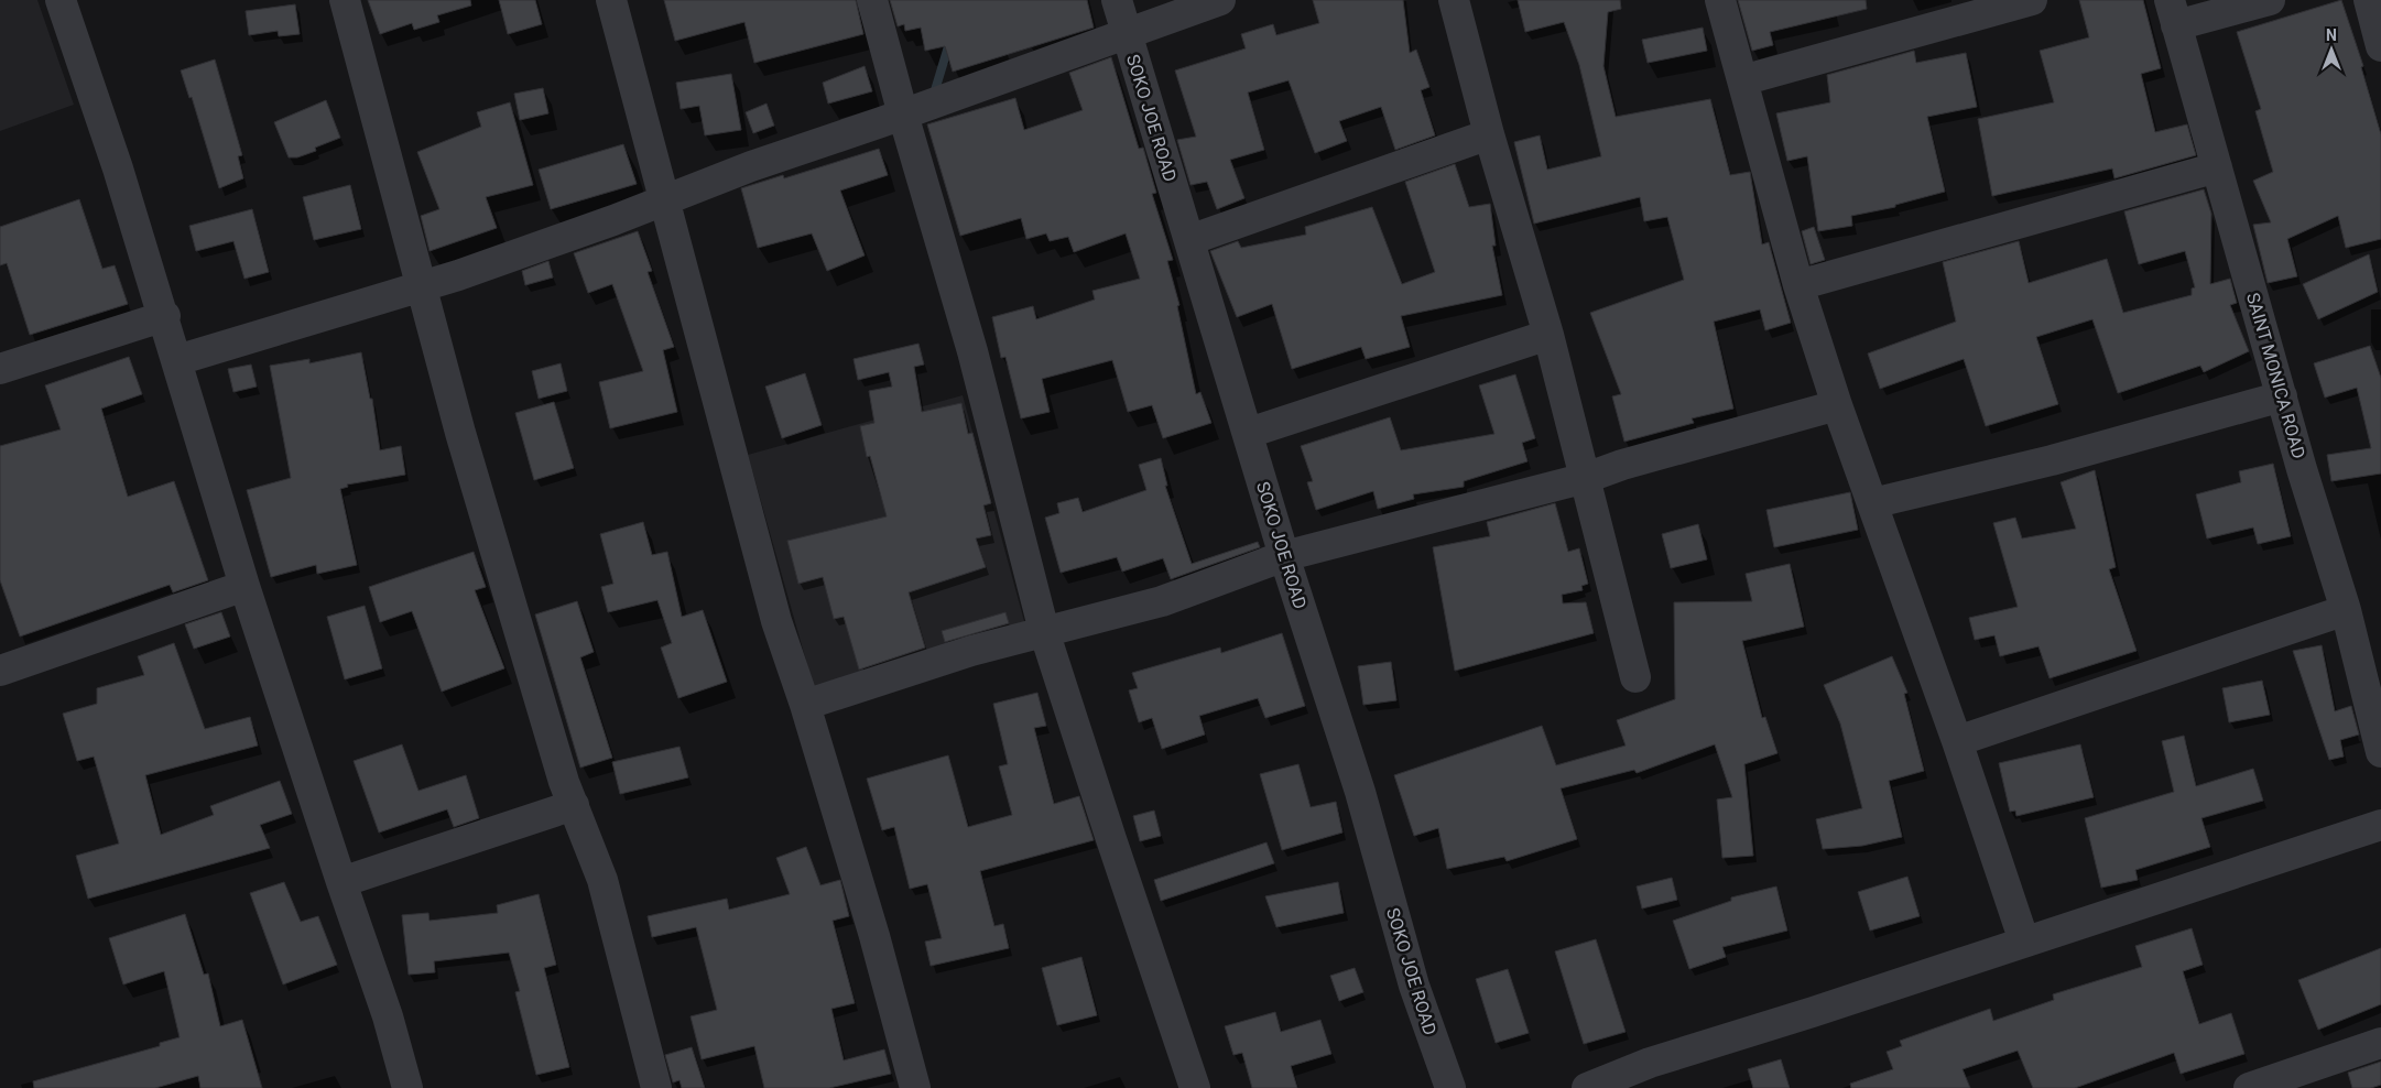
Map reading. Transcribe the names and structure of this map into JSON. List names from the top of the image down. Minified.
{"streets":{"street":["SOKO JOE ROAD","SAINT MONICA ROAD"]},"north":"top"}
